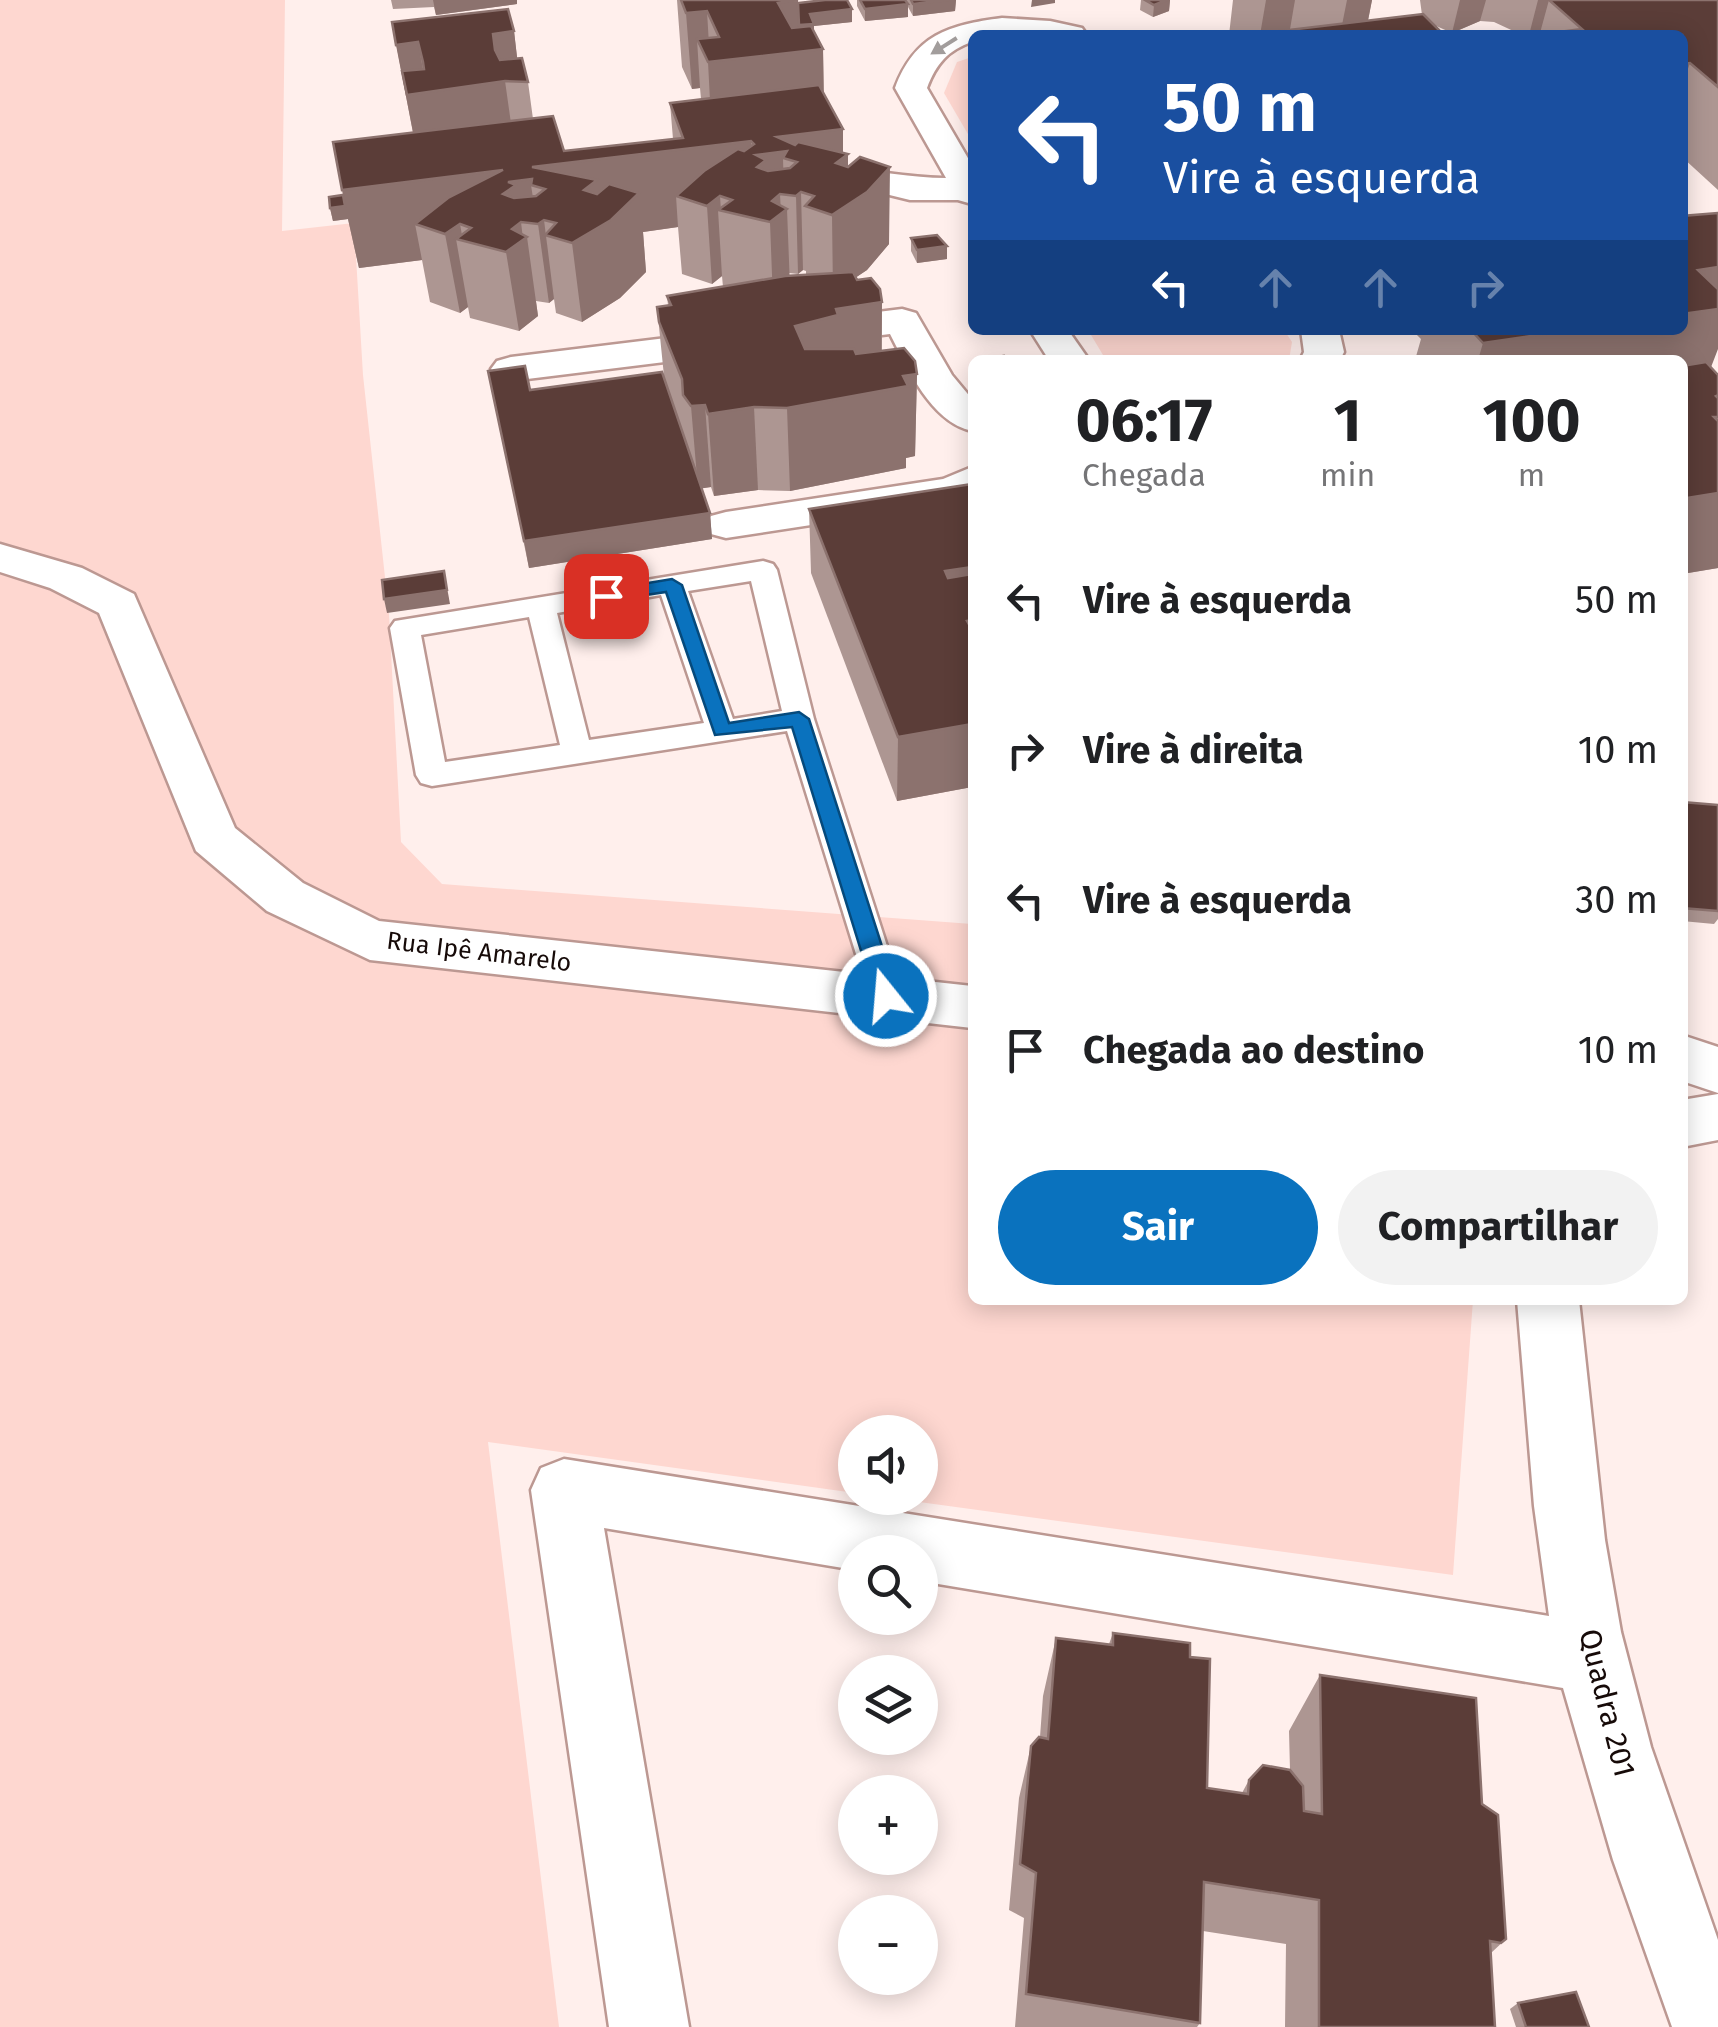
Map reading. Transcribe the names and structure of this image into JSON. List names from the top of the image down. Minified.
{"streets":{"street":["Rua Ipê Amarelo","Quadra 201"]},"page":{"turn":["50 m","Vire à esquerda"],"eta":["06:17","Chegada","1","min","100","m"],"list":[{"name":"Vire à esquerda","value":"50 m"},{"name":"Vire à direita","value":"10 m"},{"name":"Vire à esquerda","value":"30 m"},{"name":"Chegada ao destino","value":"10 m"}],"buttons":["Sair","Compartilhar"],"map_buttons":["+","−"]}}
